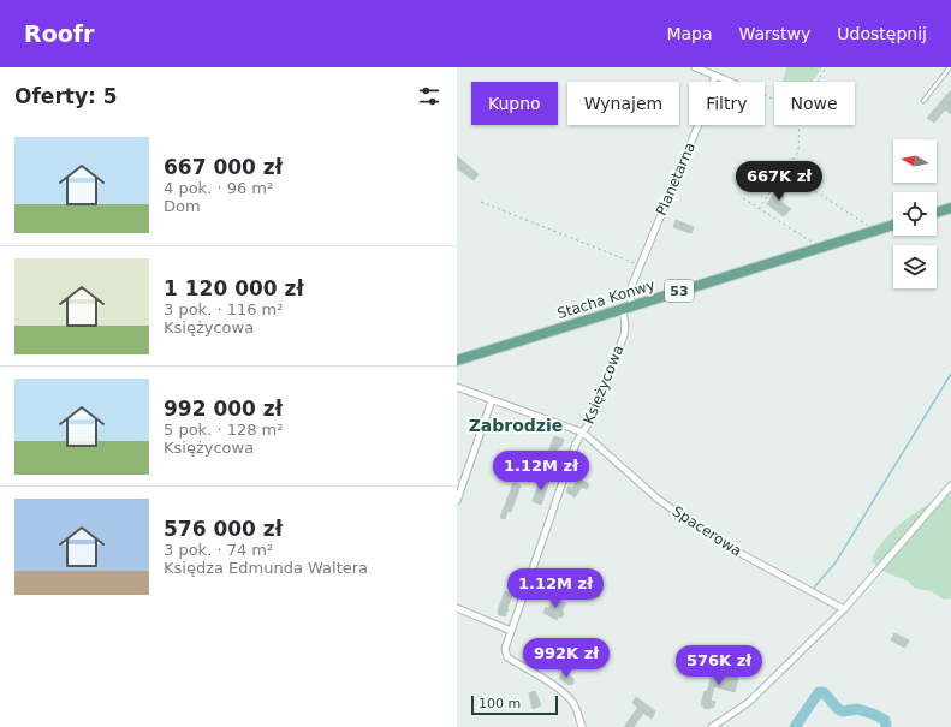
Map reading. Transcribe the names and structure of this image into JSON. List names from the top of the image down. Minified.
{"streets":{"main road":["53","Stacha Konwy"],"street":["Planetarna","Księżycowa","Spacerowa"]},"crossings":[["Planetarna","Stacha Konwy"],["Planetarna","Księżycowa"],["Stacha Konwy","Księżycowa"],["Księżycowa","Spacerowa"]],"districts":["Zabrodzie"],"scale_bar":"100 m","north":"left","page":{"header":"Roofr","nav":["Mapa","Warstwy","Udostępnij"],"heading":"Oferty: 5","chip":["Kupno","Wynajem","Filtry","Nowe"],"list":[{"name":"667 000 zł","note":"4 pok. · 96 m² · Dom"},{"name":"1 120 000 zł","note":"3 pok. · 116 m² · Księżycowa"},{"name":"992 000 zł","note":"5 pok. · 128 m² · Księżycowa"},{"name":"576 000 zł","note":"3 pok. · 74 m² · Księdza Edmunda Waltera"}],"price":["667K zł","1.12M zł","1.12M zł","992K zł","576K zł"],"scale":"100 m"}}
